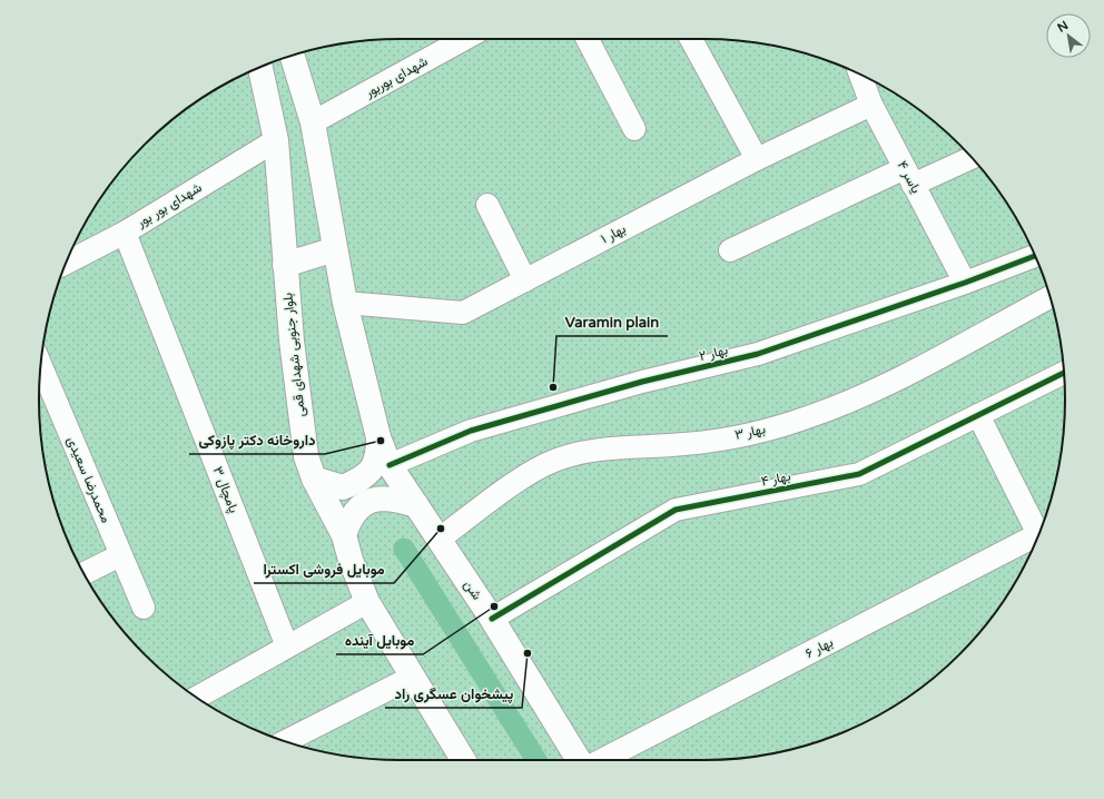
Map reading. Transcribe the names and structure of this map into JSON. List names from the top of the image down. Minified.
{"streets":{"main road":["بلوار جنوبی شهدای قمی","شن"],"street":["شهدای بوربور","یاسر ۴","شهدای بور بور","بهار ۱","بهار ۲","بهار ۳","بهار ۴","محمدرضا سعیدی","پامچال ۳","بهار ۶"]},"crossings":[["یاسر ۴","بهار ۱"],["یاسر ۴","بهار ۲"],["شهدای بور بور","بلوار جنوبی شهدای قمی"],["شهدای بور بور","پامچال ۳"],["بهار ۲","شن"],["بهار ۳","شن"],["بهار ۴","شن"]],"places":["Varamin plain","داروخانه دکتر پازوکی","موبایل فروشی اکسترا","موبایل آینده","پیشخوان عسگری راد"],"north":"top left"}
